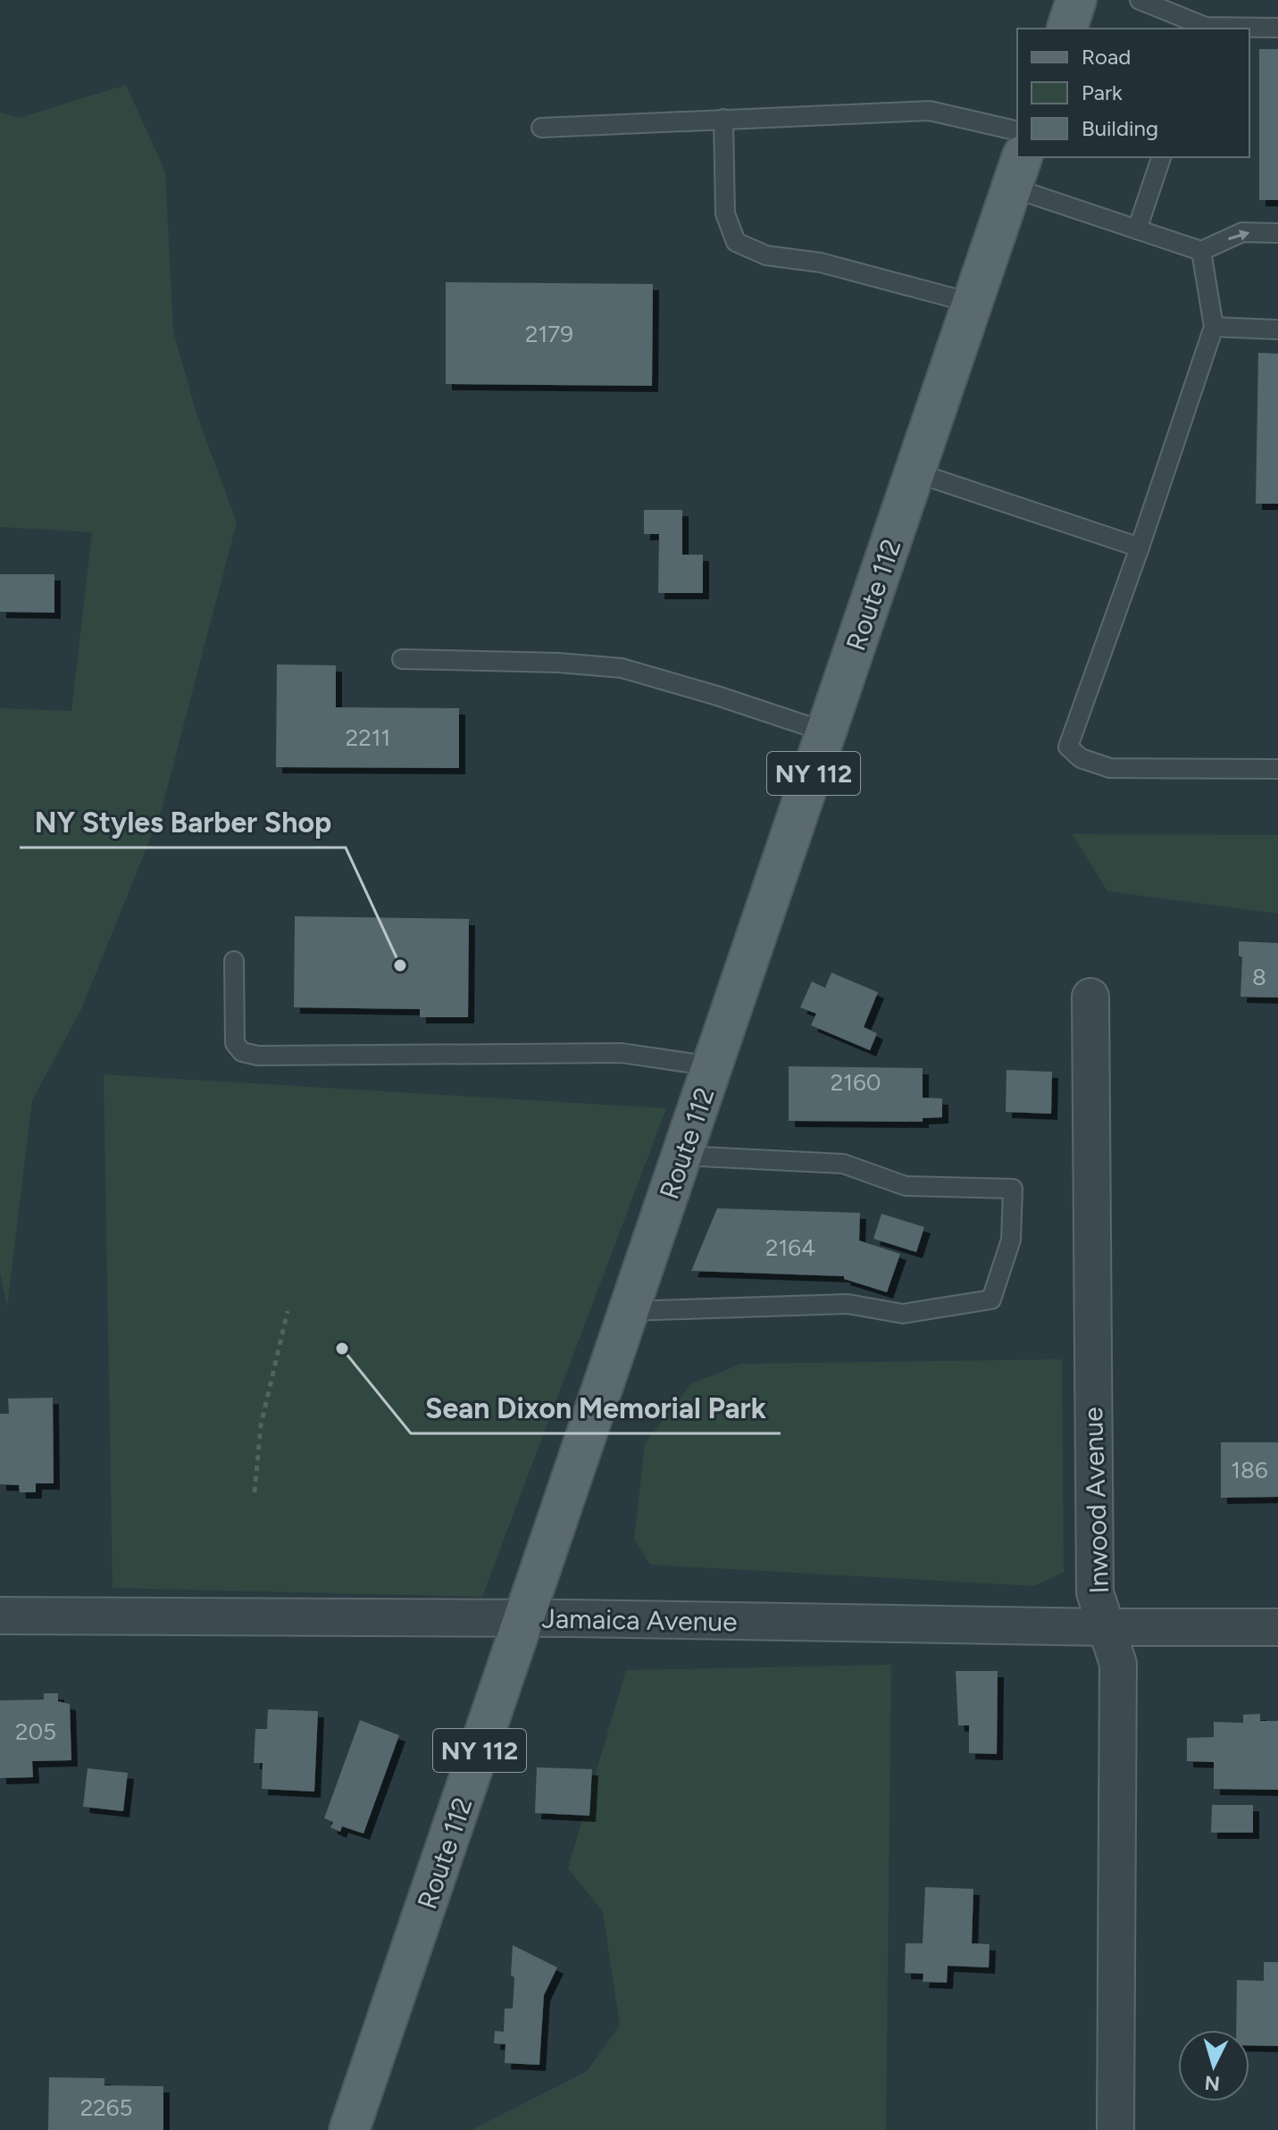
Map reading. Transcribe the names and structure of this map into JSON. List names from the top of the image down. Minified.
{"streets":{"main road":["Route 112","NY 112"],"street":["Inwood Avenue","Jamaica Avenue"]},"crossings":[["Route 112","Jamaica Avenue"],["Inwood Avenue","Jamaica Avenue"]],"places":["NY Styles Barber Shop","Sean Dixon Memorial Park"],"house_numbers":["2179","2211","8","2160","2164","186","205","2265"],"legend":["Road","Park","Building"],"north":"bottom"}
